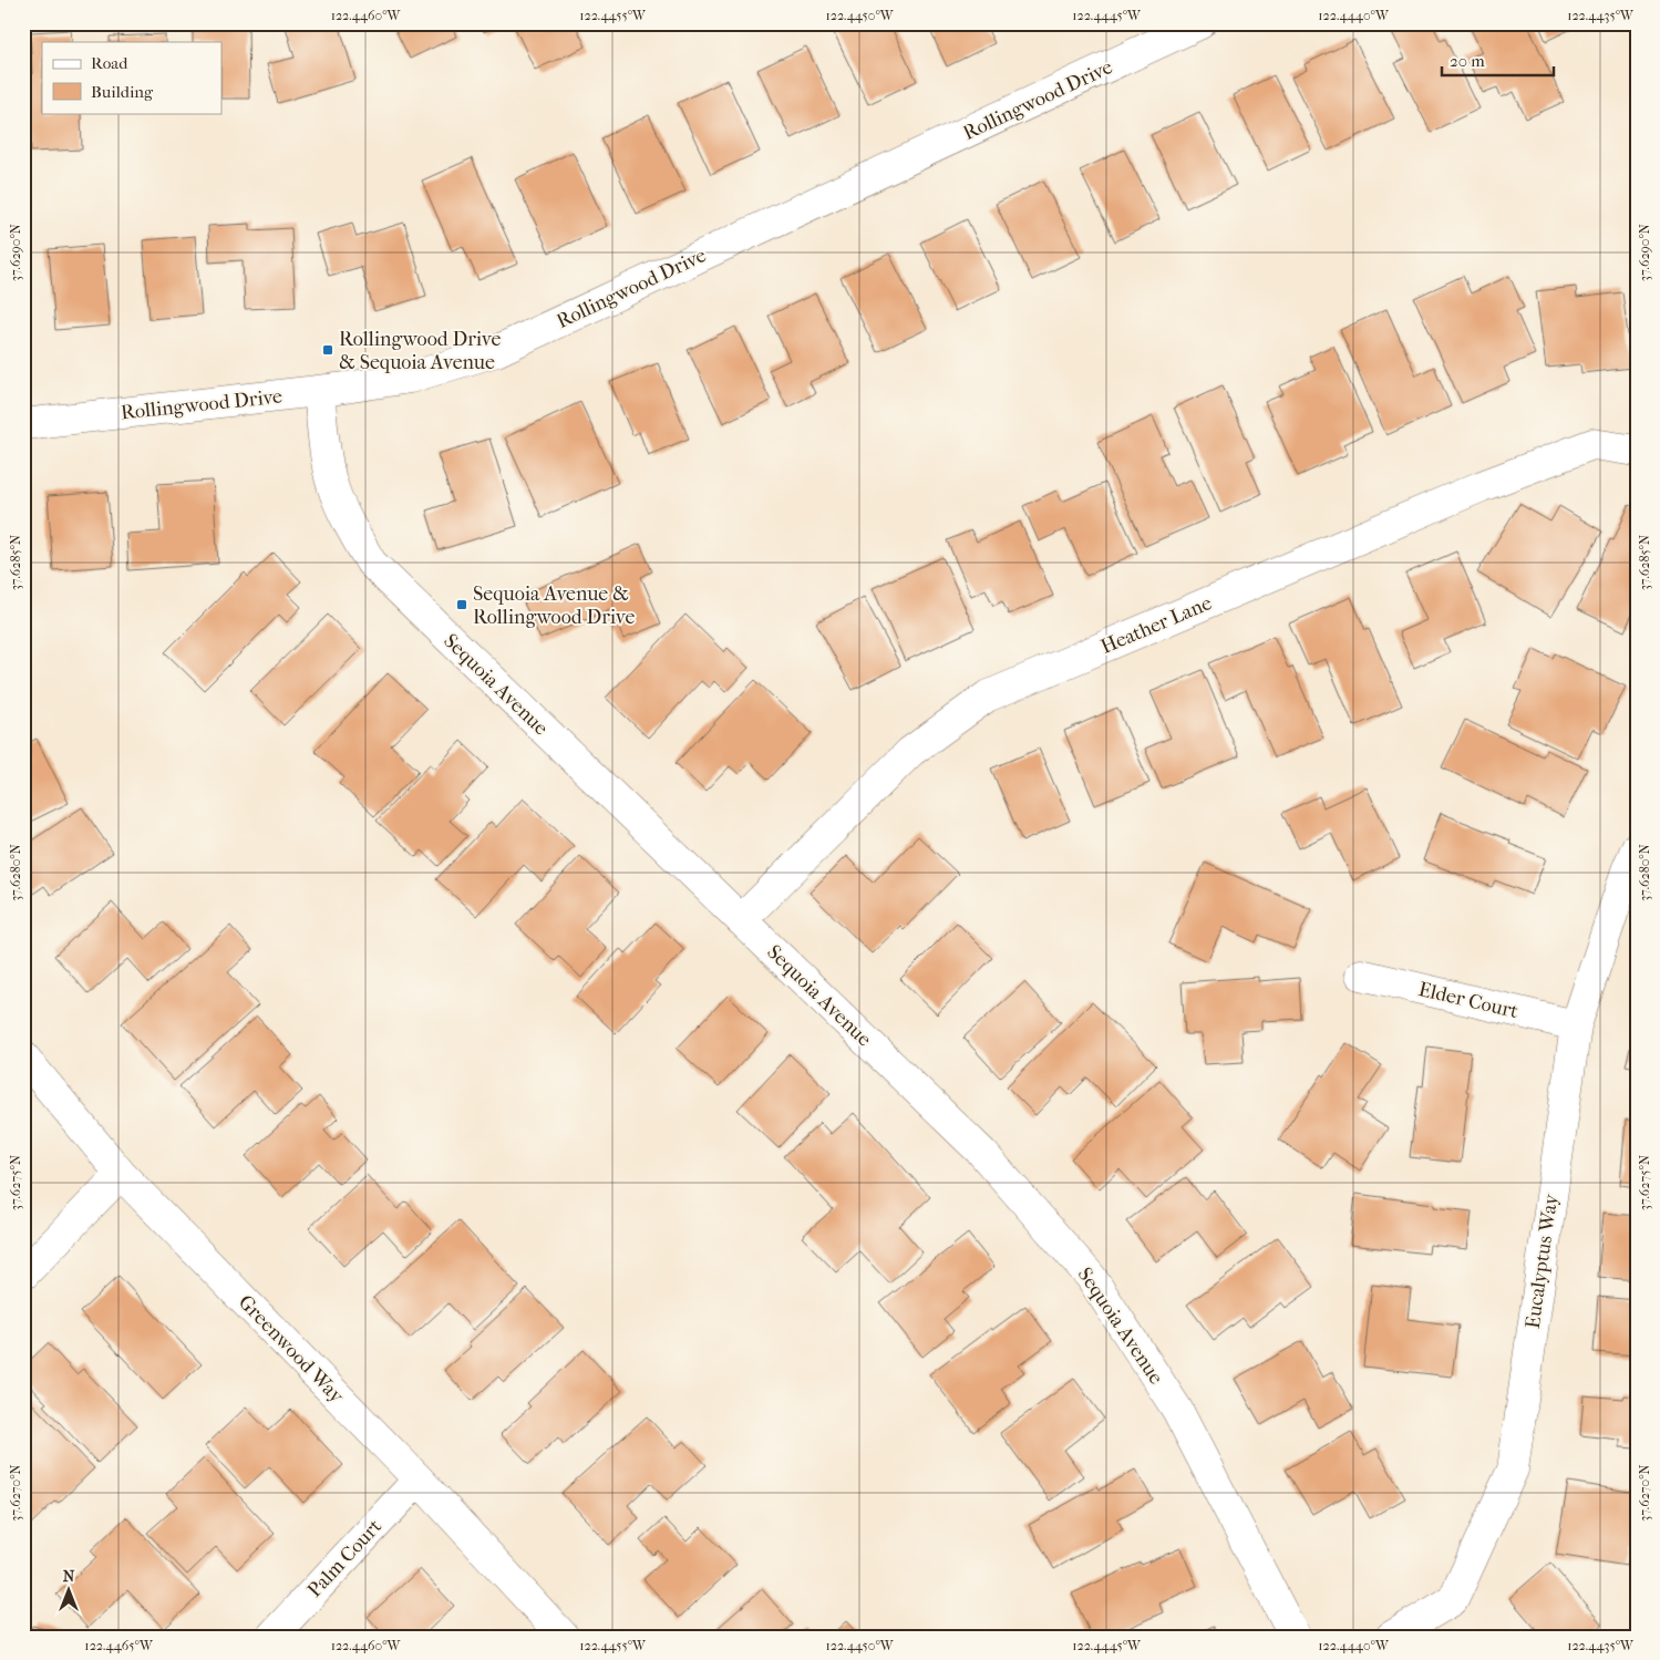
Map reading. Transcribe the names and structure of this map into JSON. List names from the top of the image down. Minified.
{"streets":{"street":["Rollingwood Drive","Heather Lane","Sequoia Avenue","Elder Court","Eucalyptus Way","Greenwood Way","Palm Court"]},"crossings":[["Rollingwood Drive","Sequoia Avenue"],["Heather Lane","Sequoia Avenue"],["Elder Court","Eucalyptus Way"],["Greenwood Way","Palm Court"]],"places":{"transit":["Rollingwood Drive & Sequoia Avenue","Sequoia Avenue & Rollingwood Drive"]},"legend":["Road","Building"],"scale_bar":"20 m","north":"top","coordinates":["122.4460°W","122.4455°W","122.4450°W","122.4445°W","122.4440°W","122.4435°W","37.6290°N","37.6285°N","37.6280°N","37.6275°N","37.6270°N","122.4465°W"]}
